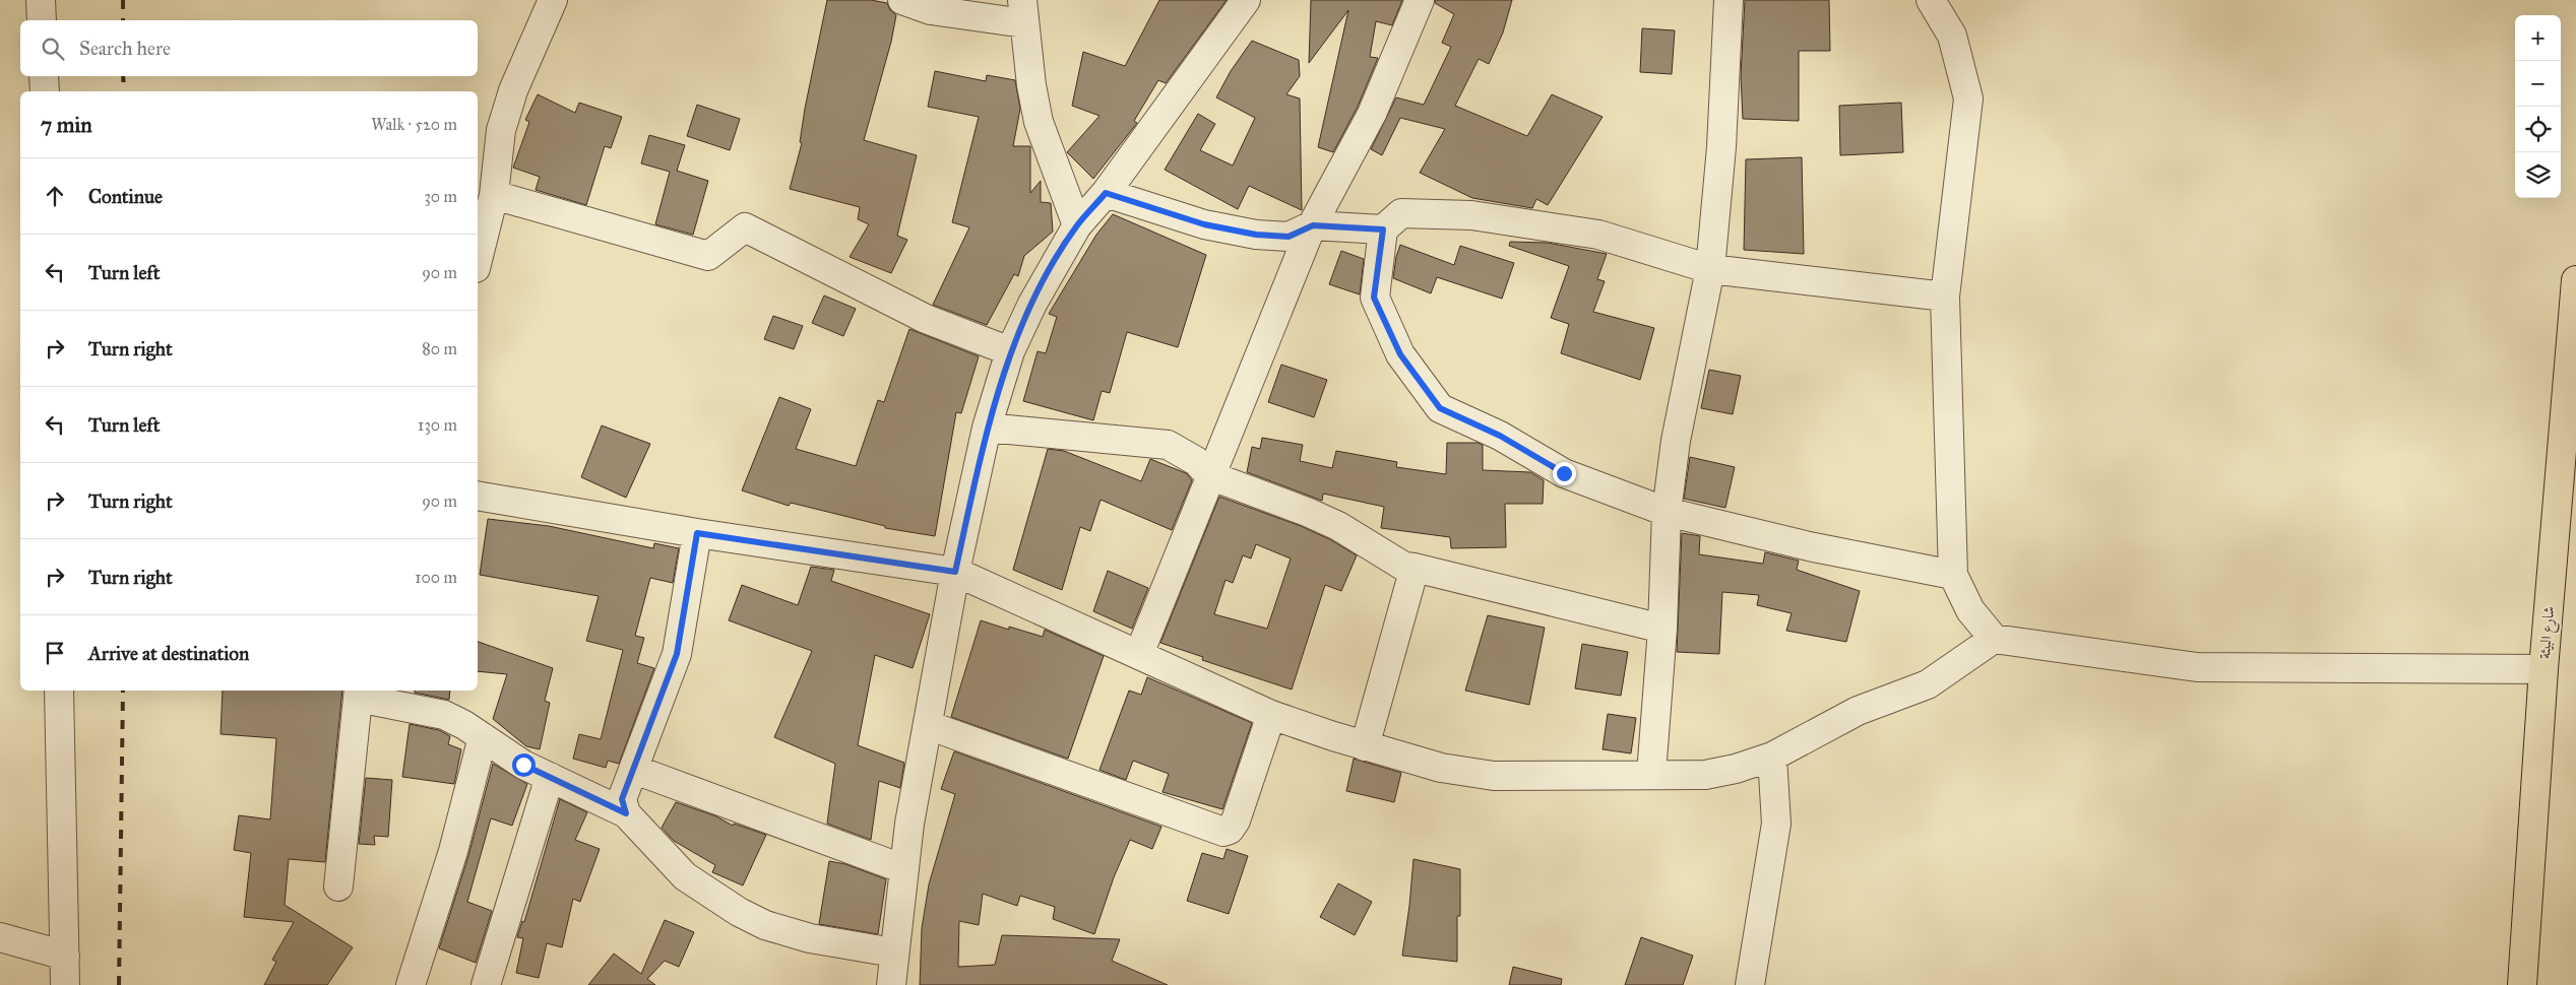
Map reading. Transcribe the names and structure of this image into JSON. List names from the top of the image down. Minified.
{"streets":{"main road":["شارع البيئة"]},"page":{"map_buttons":["+","−"],"search":"Search here","heading":["7 min","Walk · 520 m"],"list":[["Continue","30 m"],["Turn left","90 m"],["Turn right","80 m"],["Turn left","130 m"],["Turn right","90 m"],["Turn right","100 m"],"Arrive at destination"]}}
